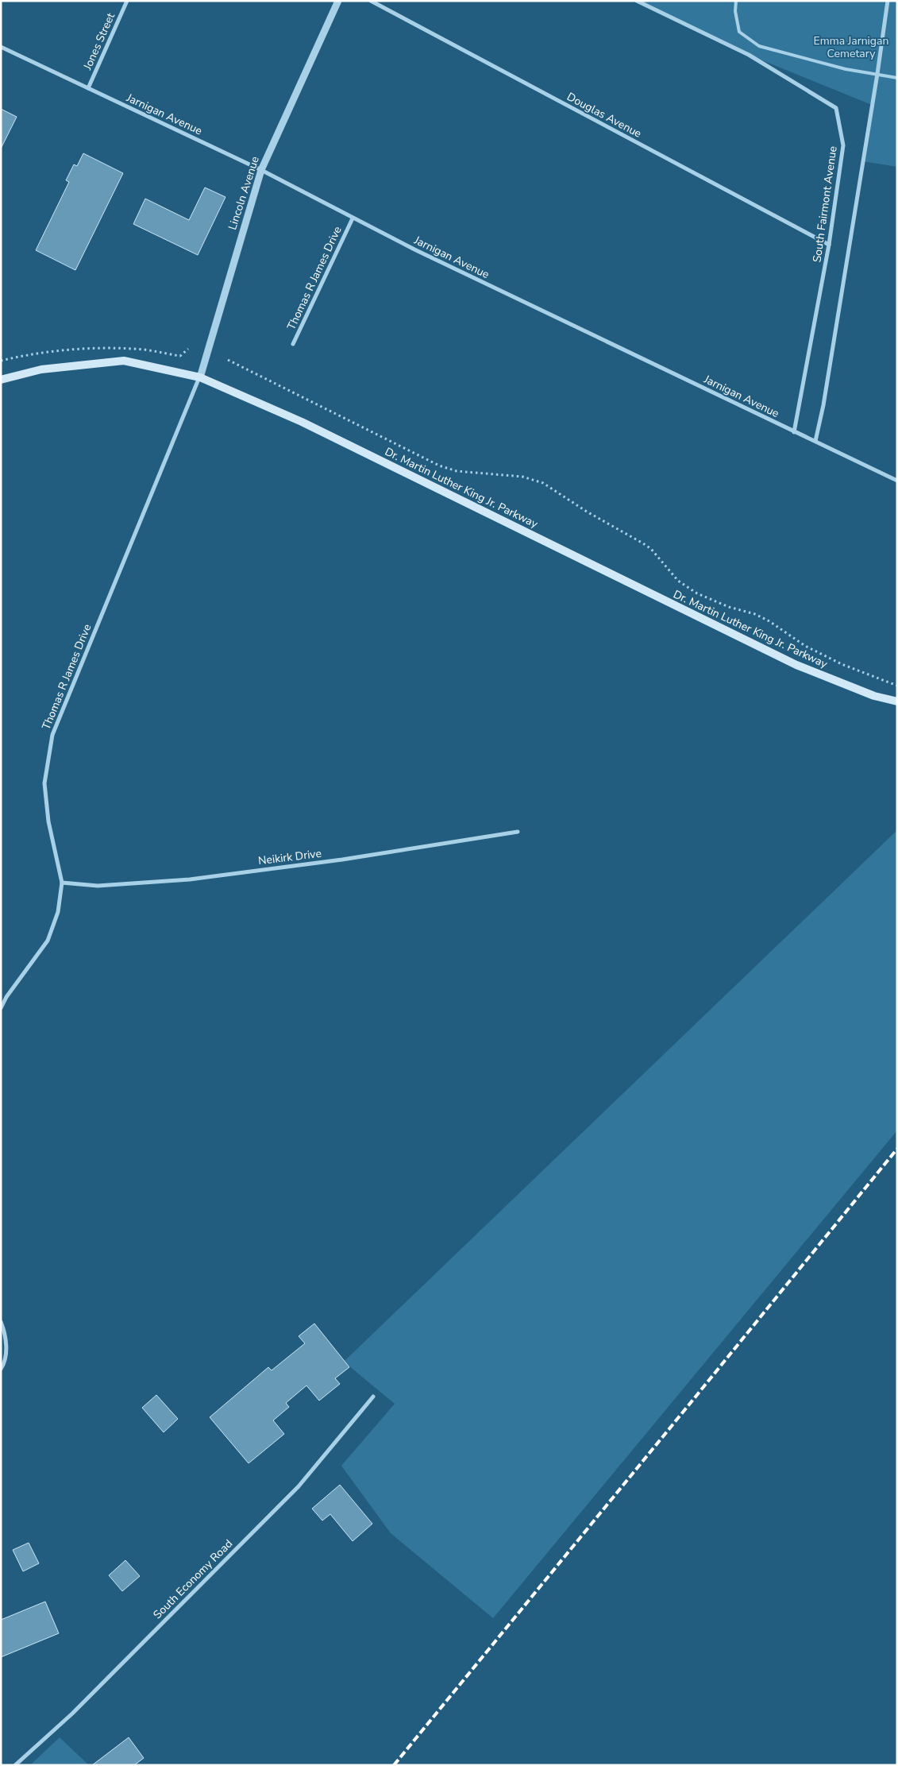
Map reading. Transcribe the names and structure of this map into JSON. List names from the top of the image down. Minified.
{"streets":{"main road":["Dr. Martin Luther King Jr. Parkway"],"street":["Jones Street","Jarnigan Avenue","Douglas Avenue","Lincoln Avenue","South Fairmont Avenue","Thomas R James Drive","Neikirk Drive","South Economy Road"]},"crossings":[["Jones Street","Jarnigan Avenue"],["Jarnigan Avenue","Lincoln Avenue"],["Jarnigan Avenue","South Fairmont Avenue"],["Jarnigan Avenue","Thomas R James Drive"],["Douglas Avenue","South Fairmont Avenue"],["Lincoln Avenue","Thomas R James Drive"],["Lincoln Avenue","Dr. Martin Luther King Jr. Parkway"],["Thomas R James Drive","Dr. Martin Luther King Jr. Parkway"],["Thomas R James Drive","Neikirk Drive"]],"parks":["Emma Jarnigan Cemetary"]}
